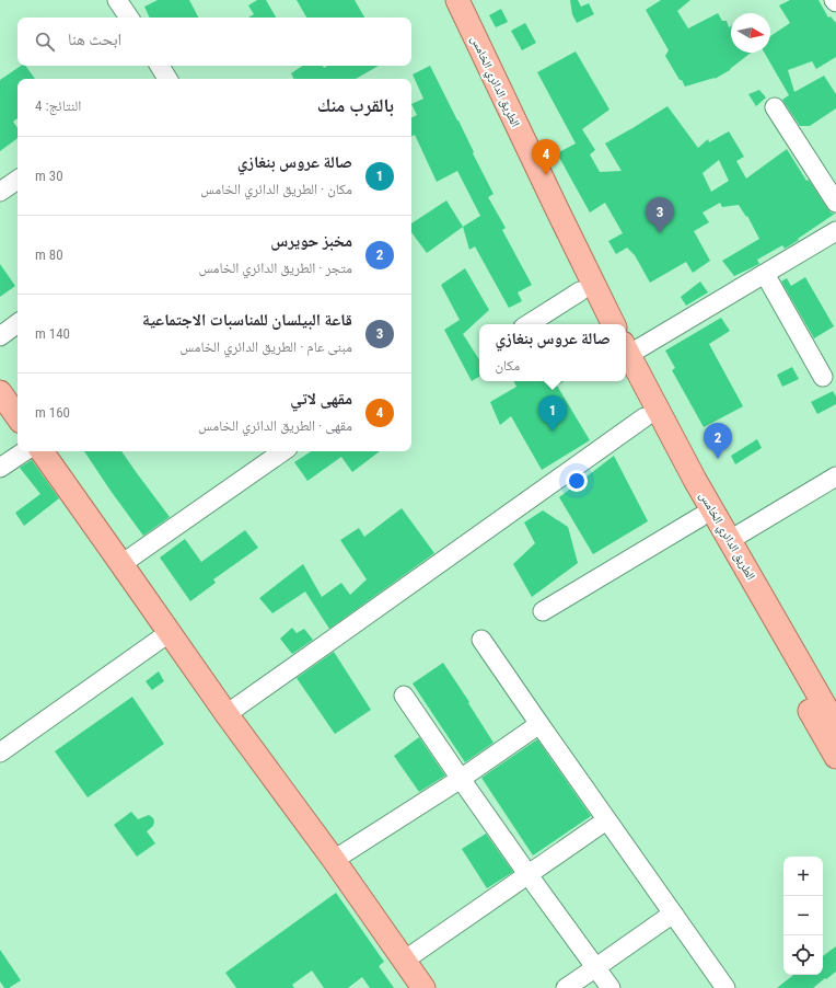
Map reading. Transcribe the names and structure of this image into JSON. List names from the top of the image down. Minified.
{"streets":{"main road":["الطريق الدائري الخامس"]},"north":"right","page":{"search":"ابحث هنا","heading":["بالقرب منك","النتائج: 4"],"list":[{"mark":"1","name":"صالة عروس بنغازي","note":"مكان · الطريق الدائري الخامس","value":"30 m"},{"mark":"2","name":"مخبز حويرس","note":"متجر · الطريق الدائري الخامس","value":"80 m"},{"mark":"3","name":"قاعة البيلسان للمناسبات الاجتماعية","note":"مبنى عام · الطريق الدائري الخامس","value":"140 m"},{"mark":"4","name":"مقهى لاتي","note":"مقهى · الطريق الدائري الخامس","value":"160 m"}],"pins":["4","3","1","2"],"popup":["صالة عروس بنغازي","مكان"],"map_buttons":["+","−"]}}
